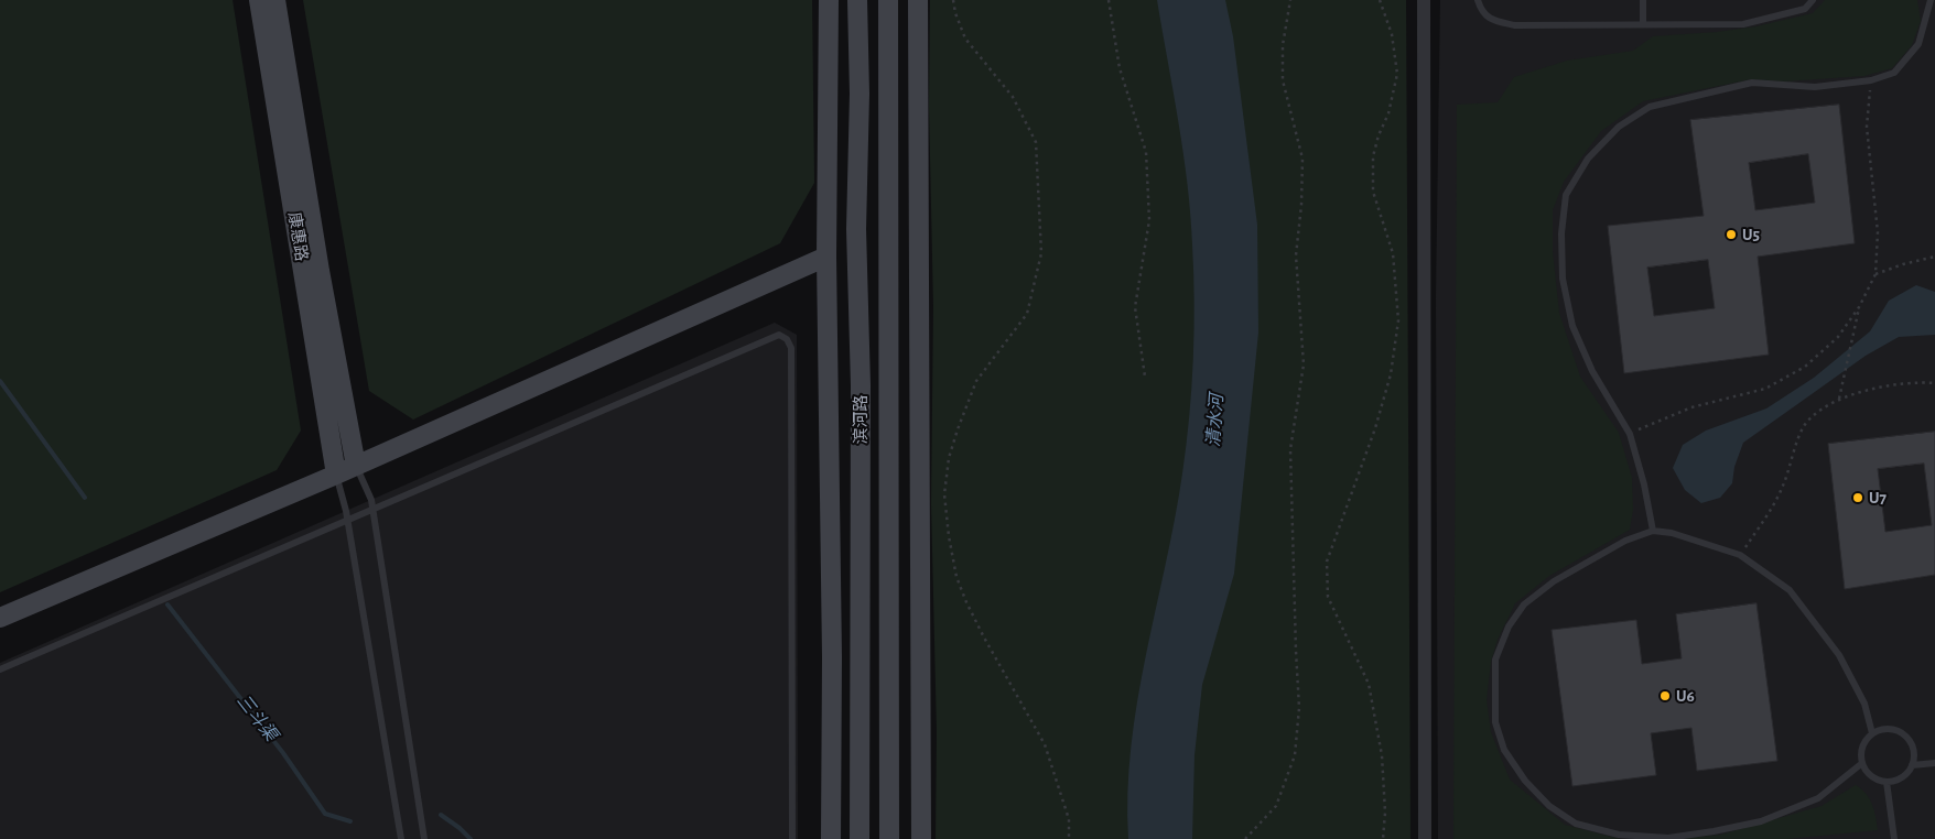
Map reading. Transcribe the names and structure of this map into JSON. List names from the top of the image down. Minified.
{"streets":{"main road":["康惠路","滨河路"]},"water":["清水河","三斗渠"],"places":["U5","U7","U6"]}
